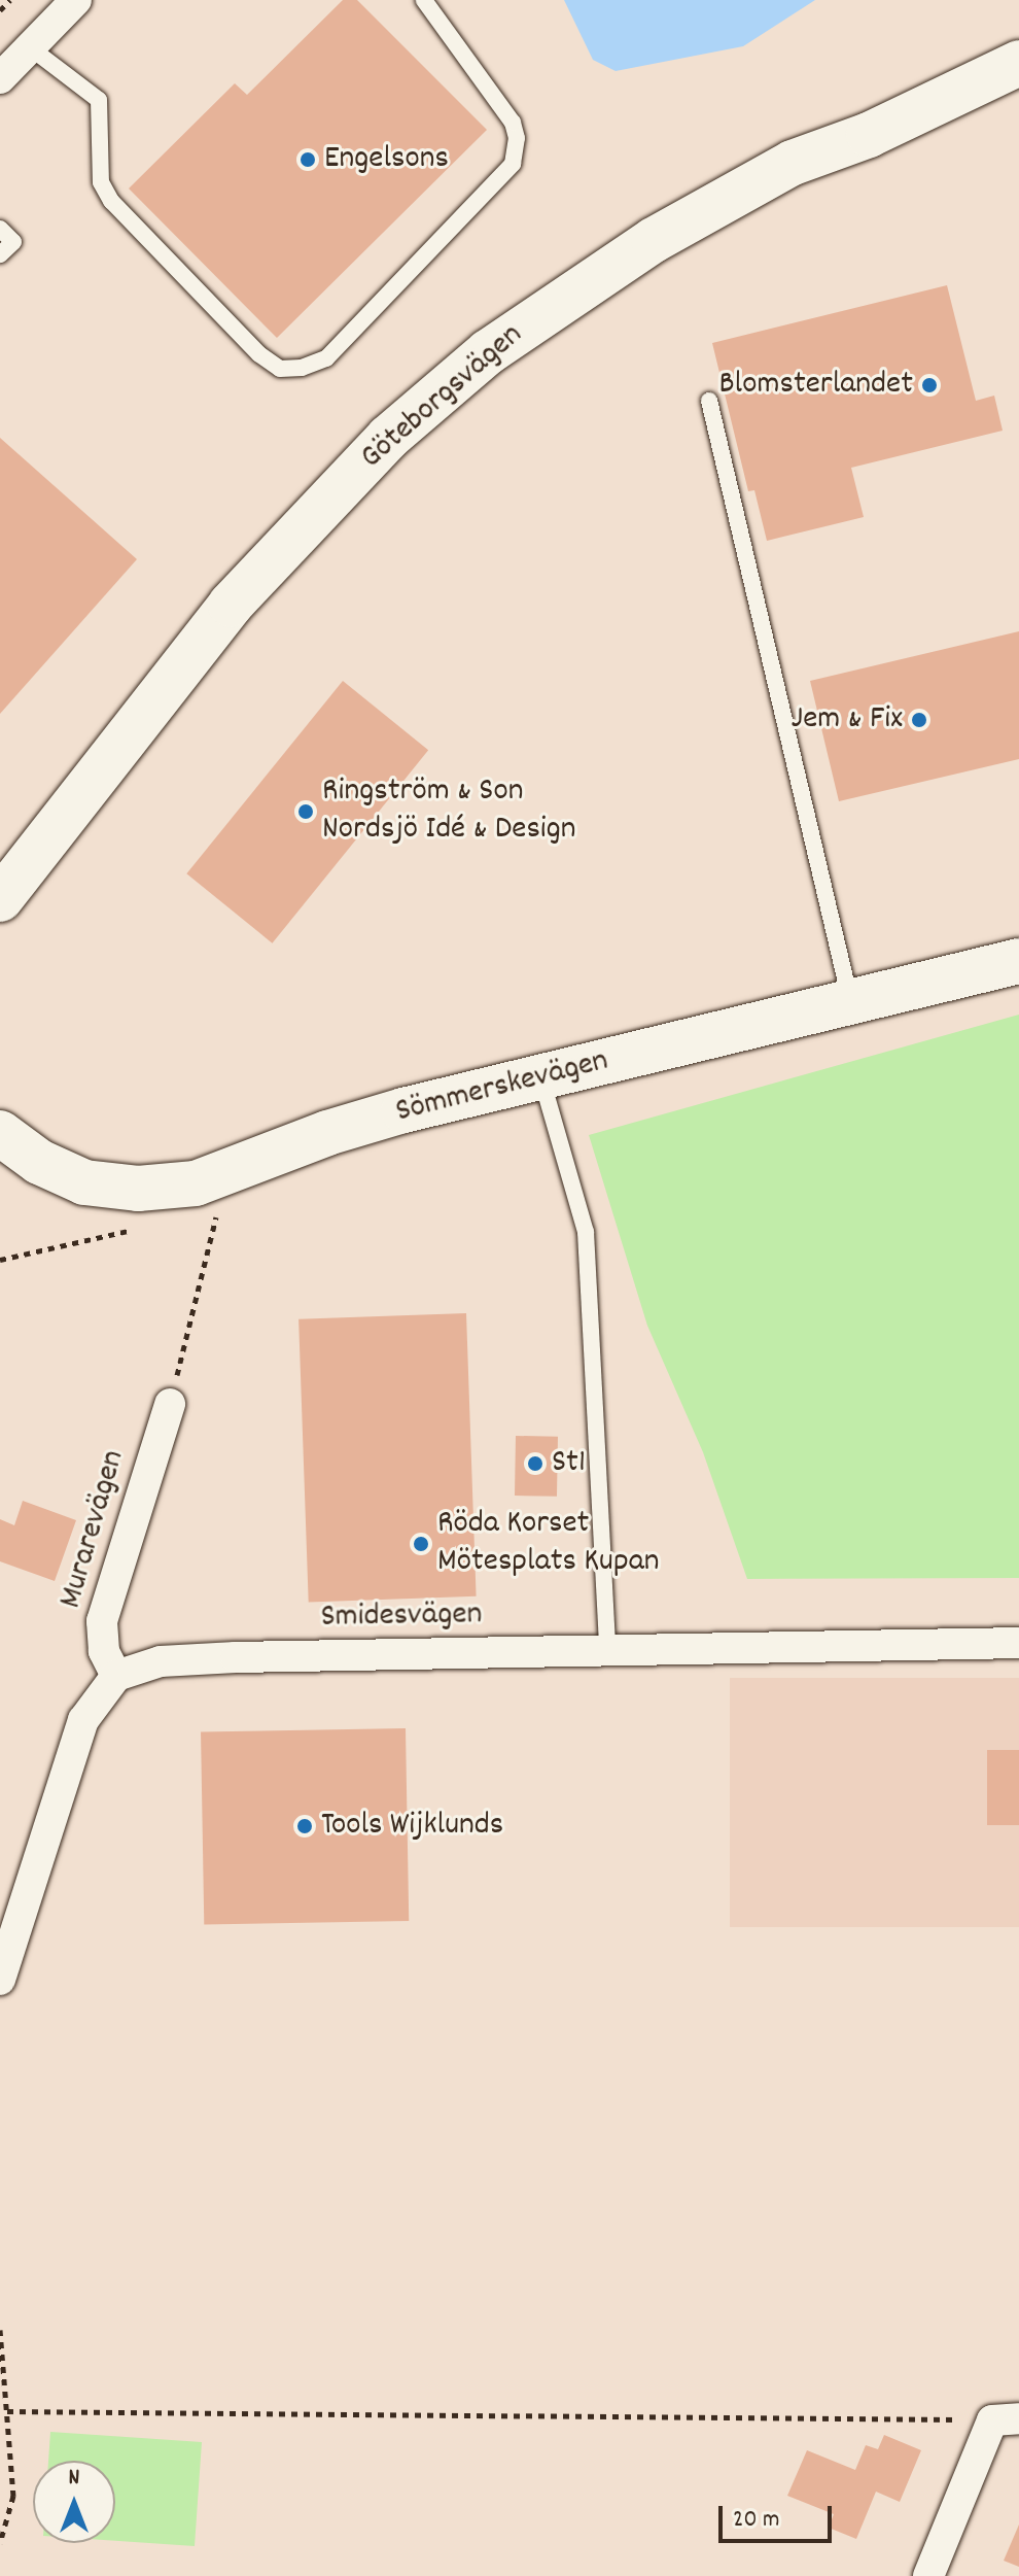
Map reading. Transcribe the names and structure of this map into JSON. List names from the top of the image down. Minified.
{"streets":{"main road":["Göteborgsvägen","Sömmerskevägen"],"street":["Murarevägen","Smidesvägen"]},"crossings":[["Murarevägen","Smidesvägen"]],"places":["Engelsons","Blomsterlandet","Jem & Fix","Ringström & Son Nordsjö Idé & Design","St1","Röda Korset Mötesplats Kupan","Tools Wijklunds"],"scale_bar":"20 m","north":"top"}
